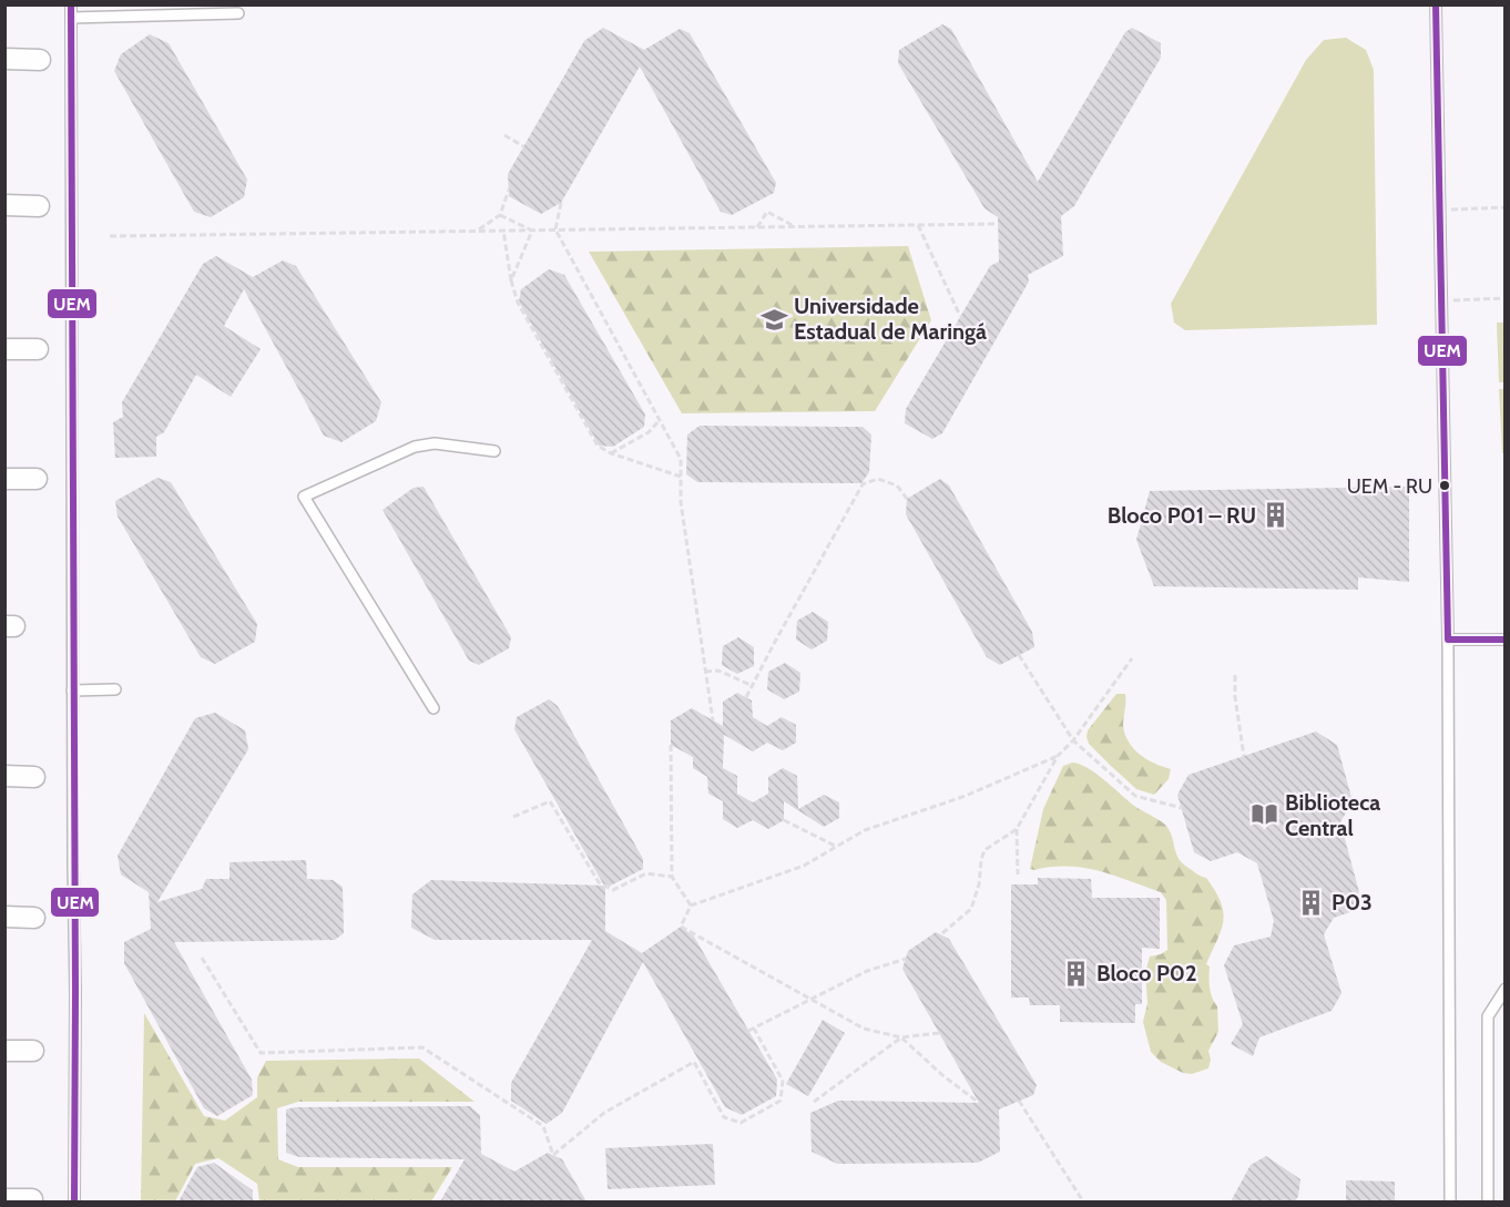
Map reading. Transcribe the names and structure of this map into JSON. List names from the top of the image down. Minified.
{"places":{"school or university":["Universidade Estadual de Maringá"],"other":["UEM - RU"],"building":["Bloco P01 – RU","P03","Bloco P02"],"library":["Biblioteca Central"]},"lines":["transit line UEM"]}
